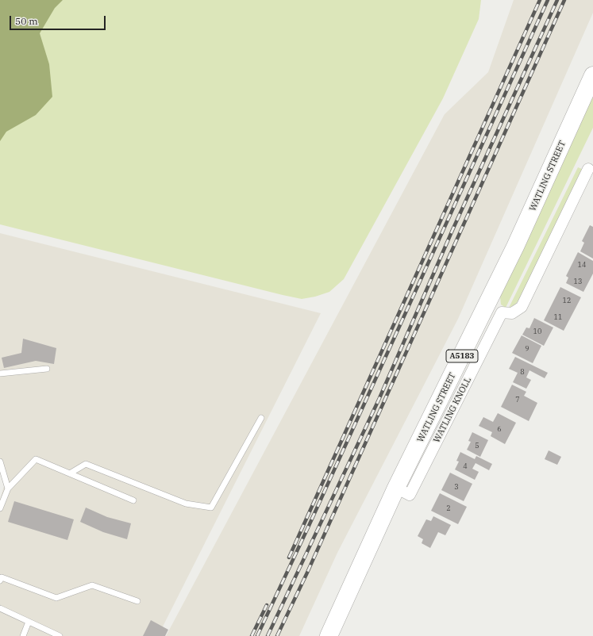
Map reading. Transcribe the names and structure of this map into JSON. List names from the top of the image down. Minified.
{"streets":{"main road":["WATLING STREET","A5183"]},"house_numbers":["14","13","12","11","10","9","8","7","6","5","4","3","2"],"scale_bar":"50 m"}
